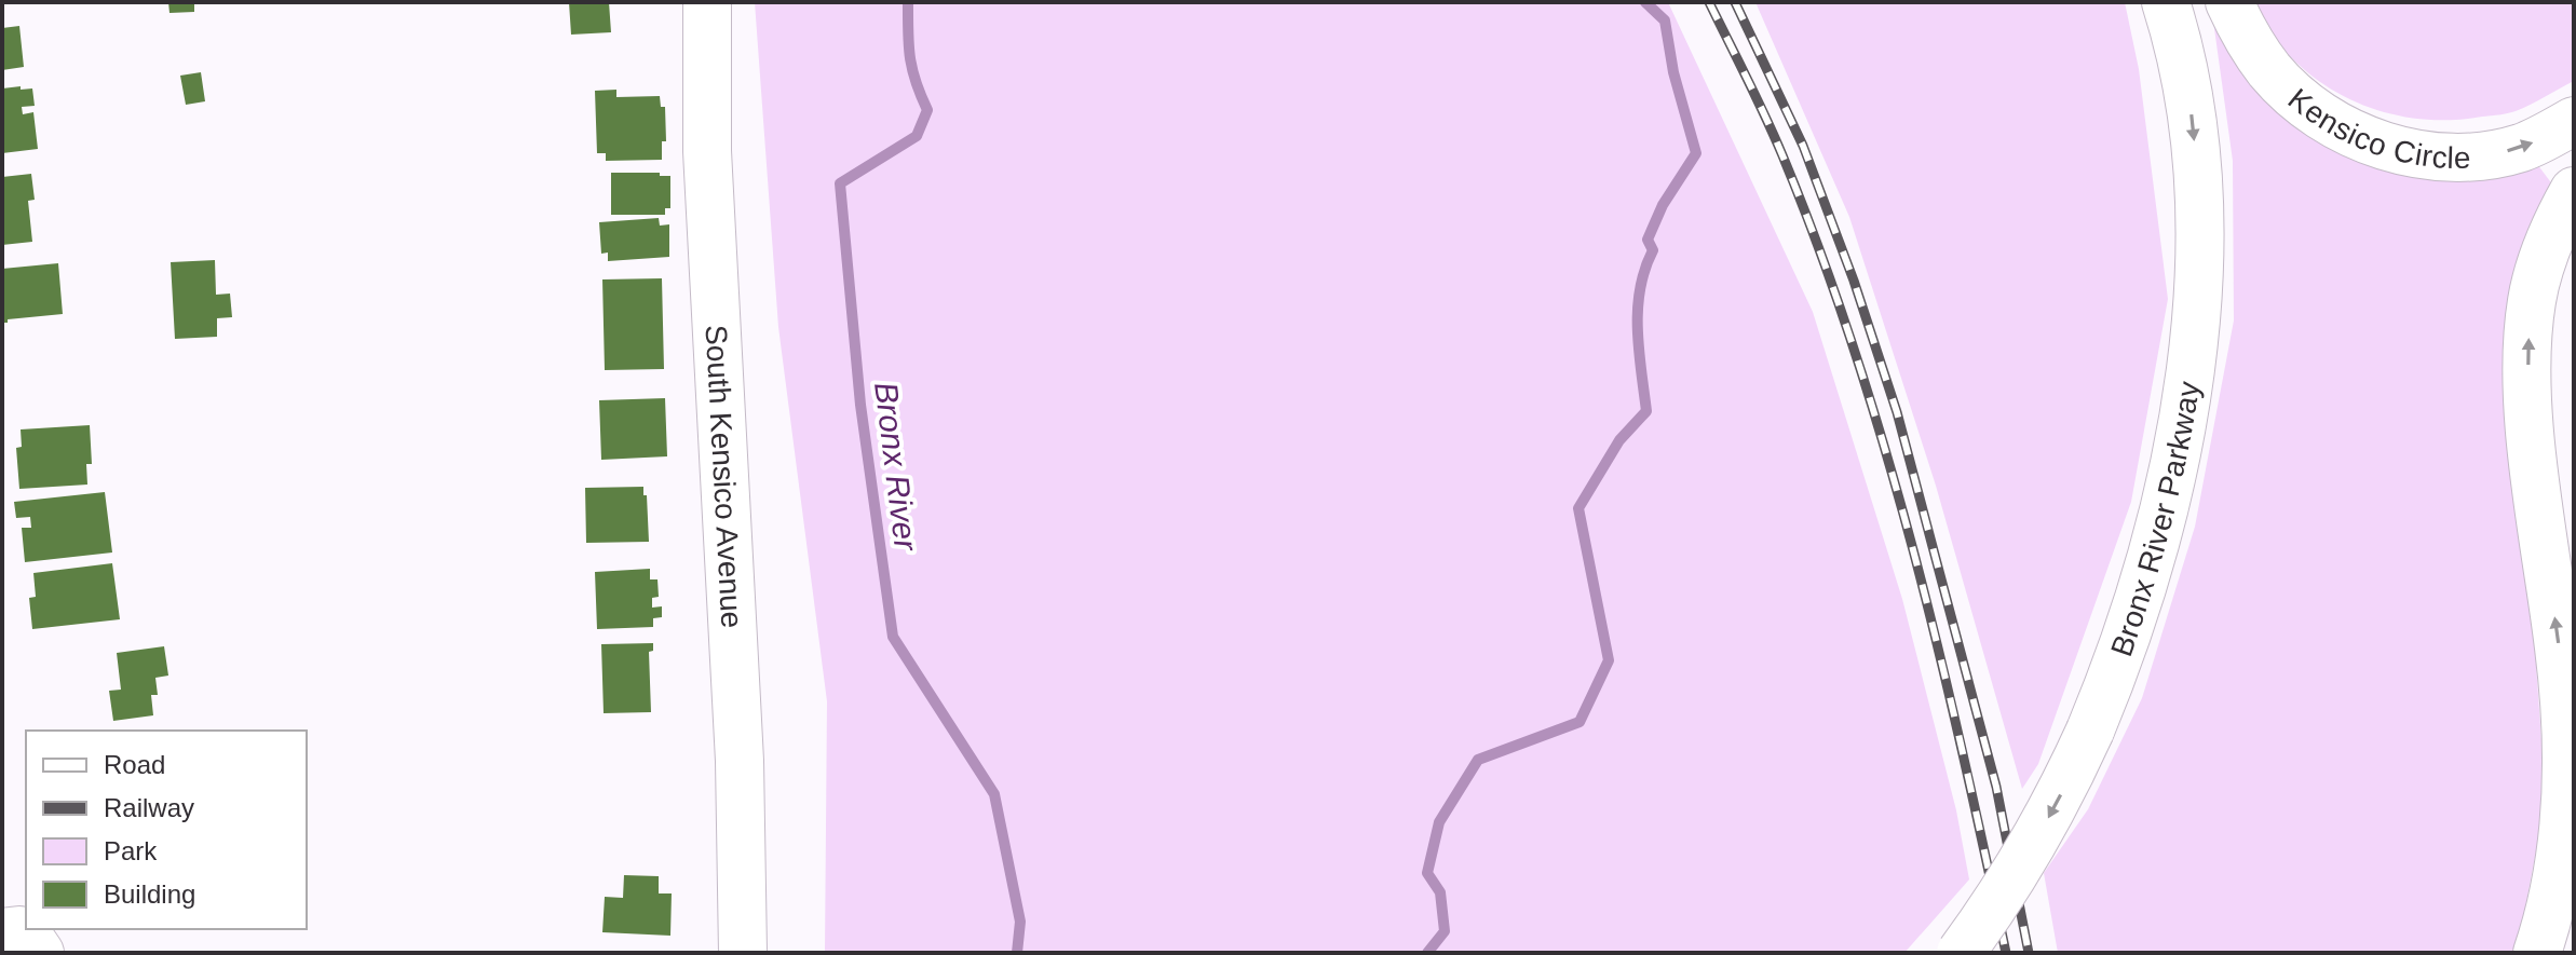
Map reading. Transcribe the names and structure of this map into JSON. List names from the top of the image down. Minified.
{"streets":{"main road":["Kensico Circle","South Kensico Avenue","Bronx River Parkway"]},"one_way":["Kensico Circle"],"water":["Bronx River"],"legend":["Road","Railway","Park","Building"]}
